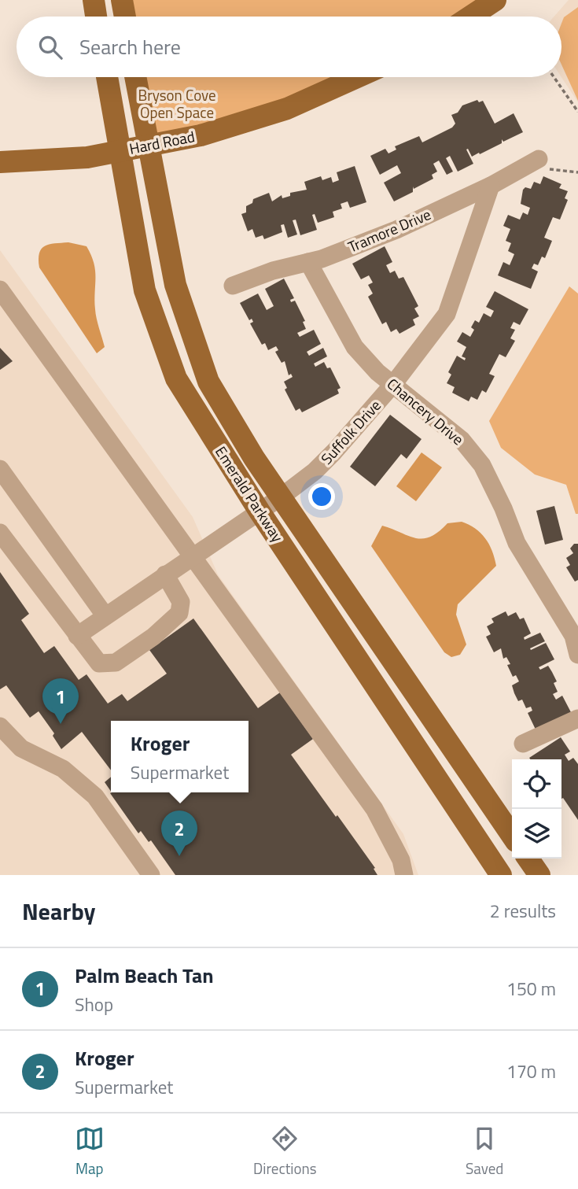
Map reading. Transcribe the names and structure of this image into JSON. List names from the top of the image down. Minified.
{"streets":{"main road":["Hard Road","Emerald Parkway"],"street":["Tramore Drive","Chancery Drive","Suffolk Drive"]},"crossings":[["Hard Road","Emerald Parkway"],["Tramore Drive","Chancery Drive"],["Tramore Drive","Suffolk Drive"],["Chancery Drive","Suffolk Drive"],["Suffolk Drive","Emerald Parkway"]],"parks":["Bryson Cove Open Space"],"page":{"search":"Search here","pins":["1","2"],"popup":["Kroger","Supermarket"],"heading":["Nearby","2 results"],"list":[{"mark":"1","name":"Palm Beach Tan","note":"Shop","value":"150 m"},{"mark":"2","name":"Kroger","note":"Supermarket","value":"170 m"}],"nav":["Map","Directions","Saved"]}}
